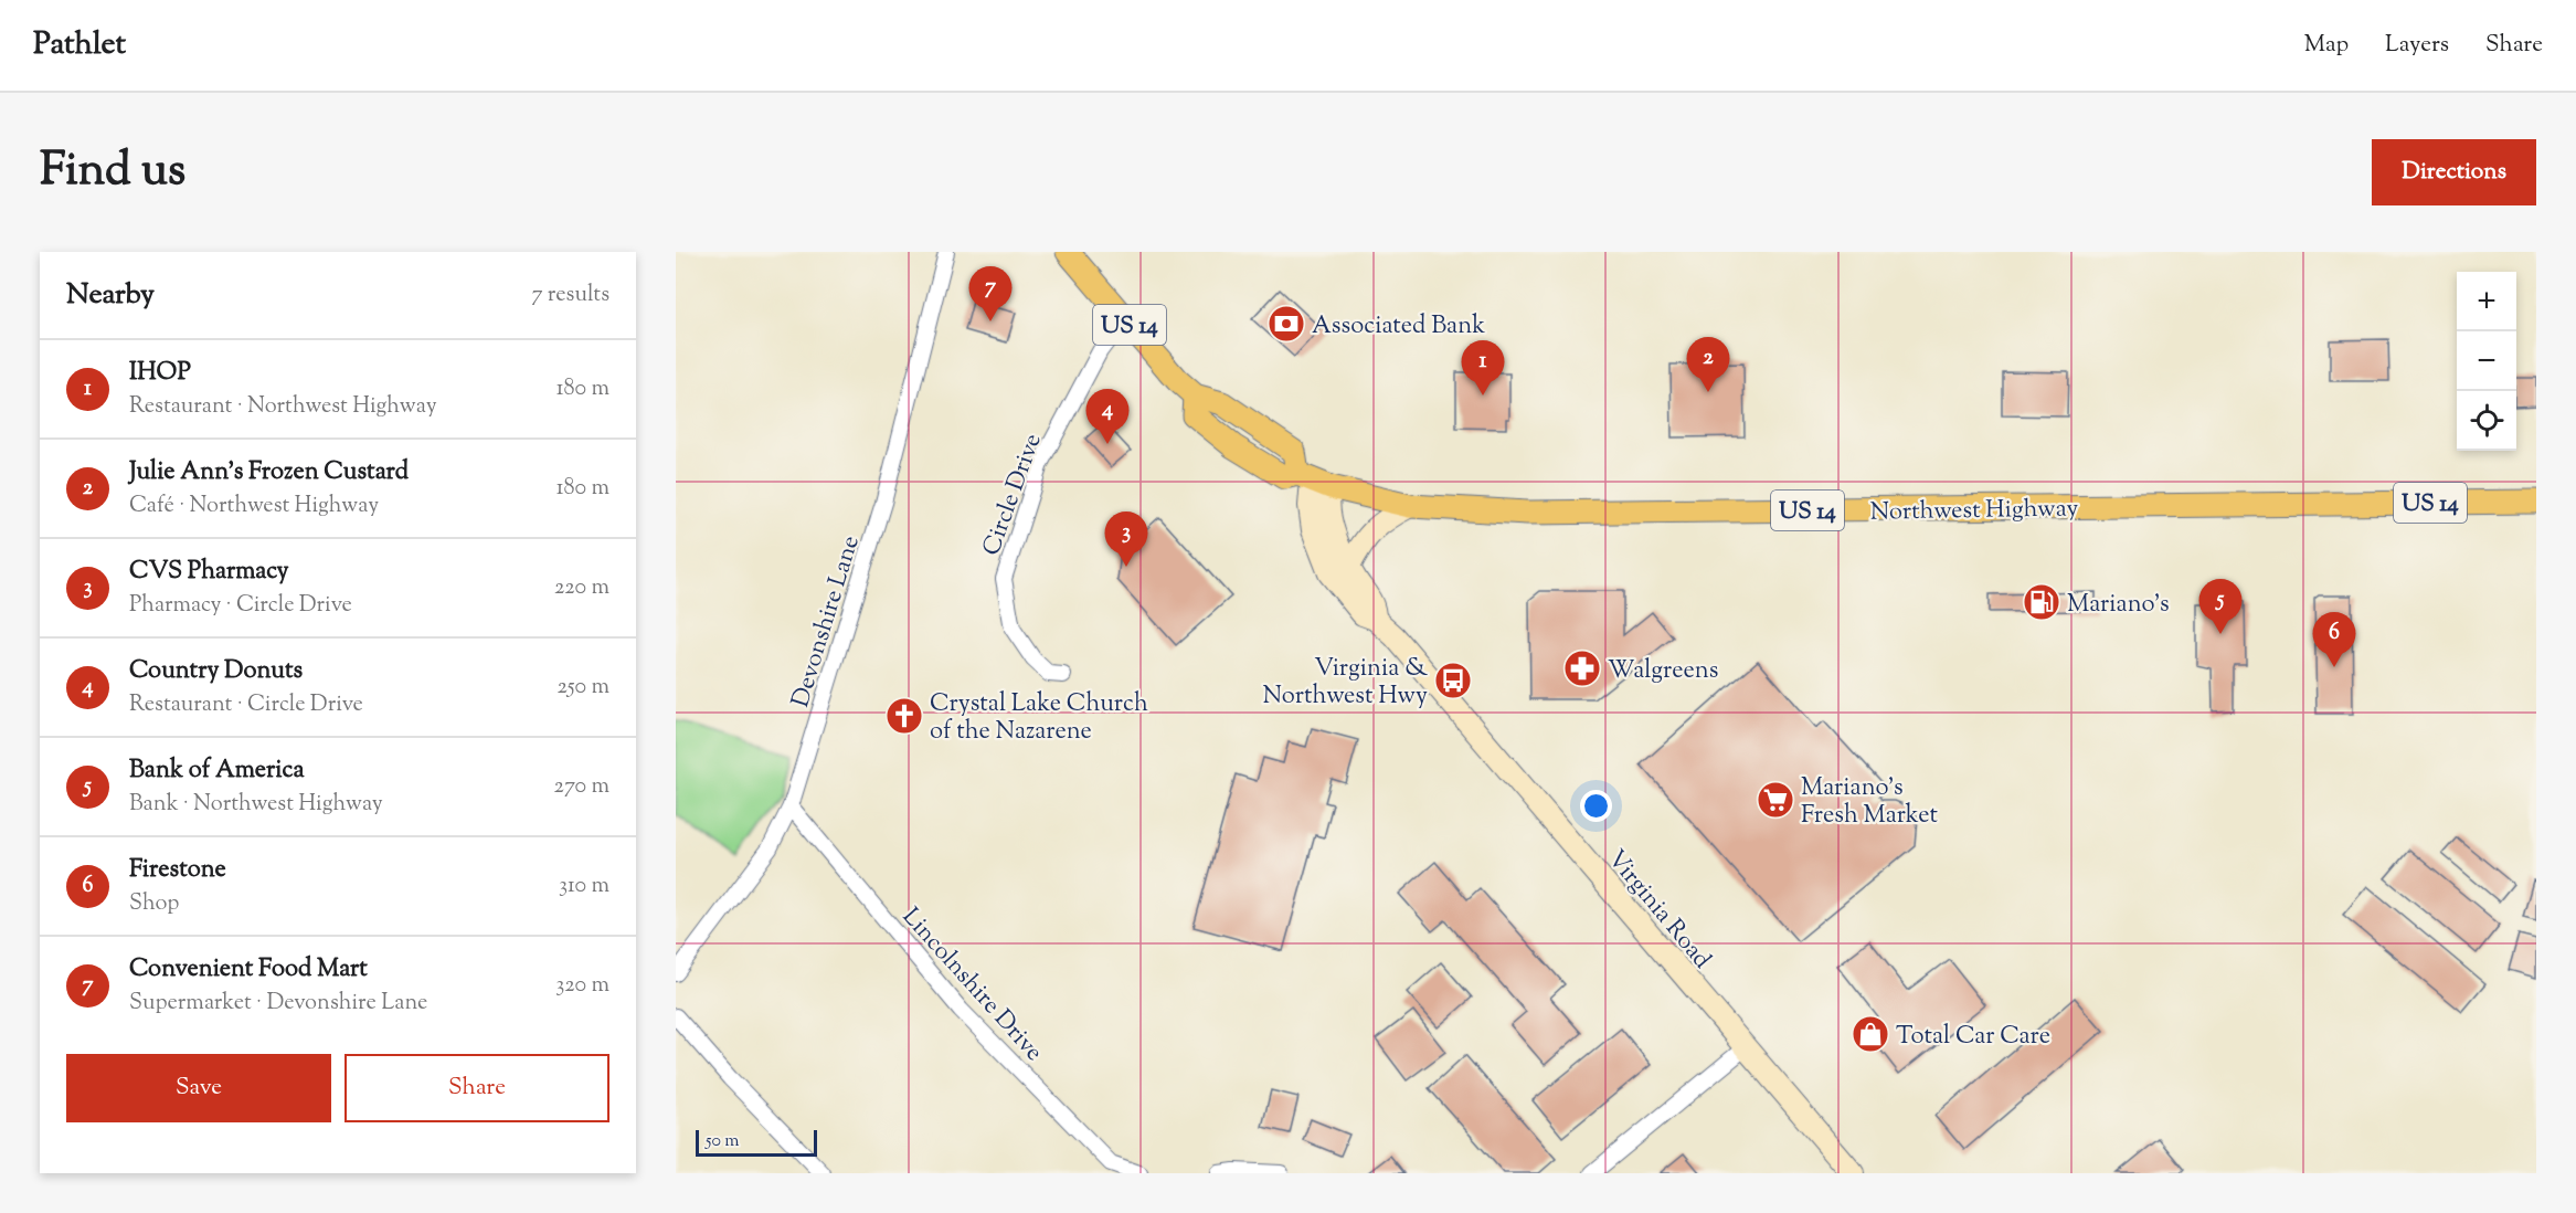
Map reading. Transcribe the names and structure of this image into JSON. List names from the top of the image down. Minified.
{"streets":{"main road":["US 14","Northwest Highway"],"street":["Circle Drive","Devonshire Lane","Virginia Road","Lincolnshire Drive"]},"crossings":[["US 14","Circle Drive"],["US 14","Northwest Highway"],["US 14","Virginia Road"],["Northwest Highway","Virginia Road"],["Devonshire Lane","Lincolnshire Drive"]],"places":{"bank":["Associated Bank"],"fuel station":["Mariano's"],"pharmacy":["Walgreens"],"bus stop":["Virginia & Northwest Hwy"],"church":["Crystal Lake Church of the Nazarene"],"supermarket":["Mariano's Fresh Market"],"shop":["Total Car Care"]},"scale_bar":"50 m","page":{"header":"Pathlet","nav":["Map","Layers","Share"],"title":"Find us","buttons":["Directions",["Save","Share"]],"heading":["Nearby","7 results"],"pins":["7","2","1","4","3","5","6"],"map_buttons":["+","−"],"list":[{"mark":"1","name":"IHOP","note":"Restaurant · Northwest Highway","value":"180 m"},{"mark":"2","name":"Julie Ann's Frozen Custard","note":"Café · Northwest Highway","value":"180 m"},{"mark":"3","name":"CVS Pharmacy","note":"Pharmacy · Circle Drive","value":"220 m"},{"mark":"4","name":"Country Donuts","note":"Restaurant · Circle Drive","value":"250 m"},{"mark":"5","name":"Bank of America","note":"Bank · Northwest Highway","value":"270 m"},{"mark":"6","name":"Firestone","note":"Shop","value":"310 m"},{"mark":"7","name":"Convenient Food Mart","note":"Supermarket · Devonshire Lane","value":"320 m"}],"scale":"50 m"}}
